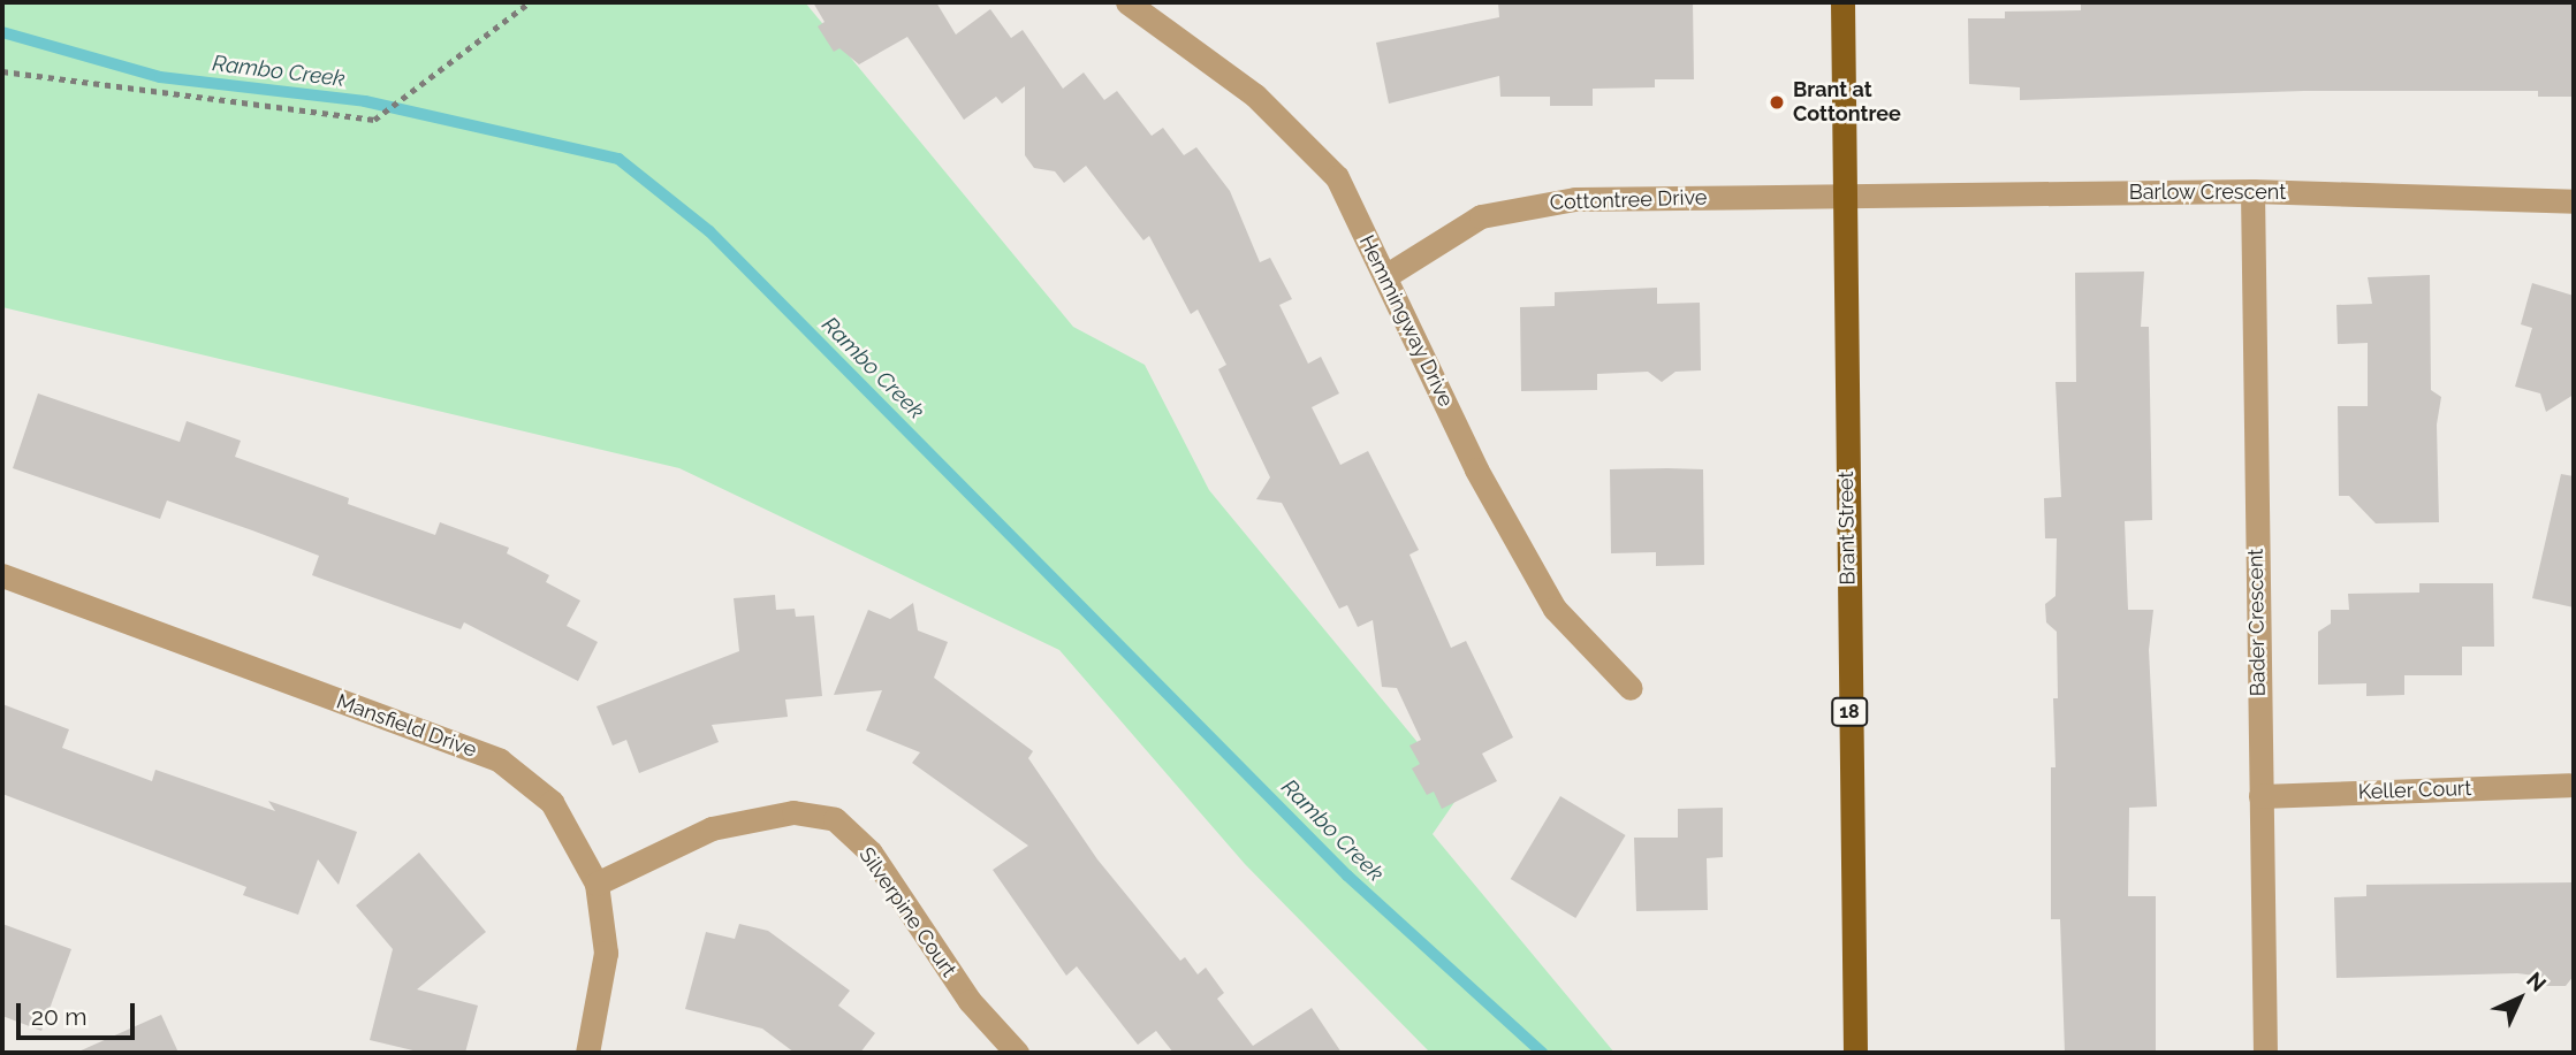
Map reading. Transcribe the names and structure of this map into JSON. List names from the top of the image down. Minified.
{"streets":{"main road":["Brant Street","18"],"street":["Barlow Crescent","Cottontree Drive","Hemmingway Drive","Bader Crescent","Mansfield Drive","Keller Court","Silverpine Court"]},"crossings":[["Barlow Crescent","Cottontree Drive"],["Barlow Crescent","Brant Street"],["Barlow Crescent","Bader Crescent"],["Cottontree Drive","Hemmingway Drive"],["Cottontree Drive","Brant Street"],["Bader Crescent","Keller Court"],["Mansfield Drive","Silverpine Court"]],"water":["Rambo Creek"],"places":["Brant at Cottontree"],"scale_bar":"20 m","north":"top right"}
